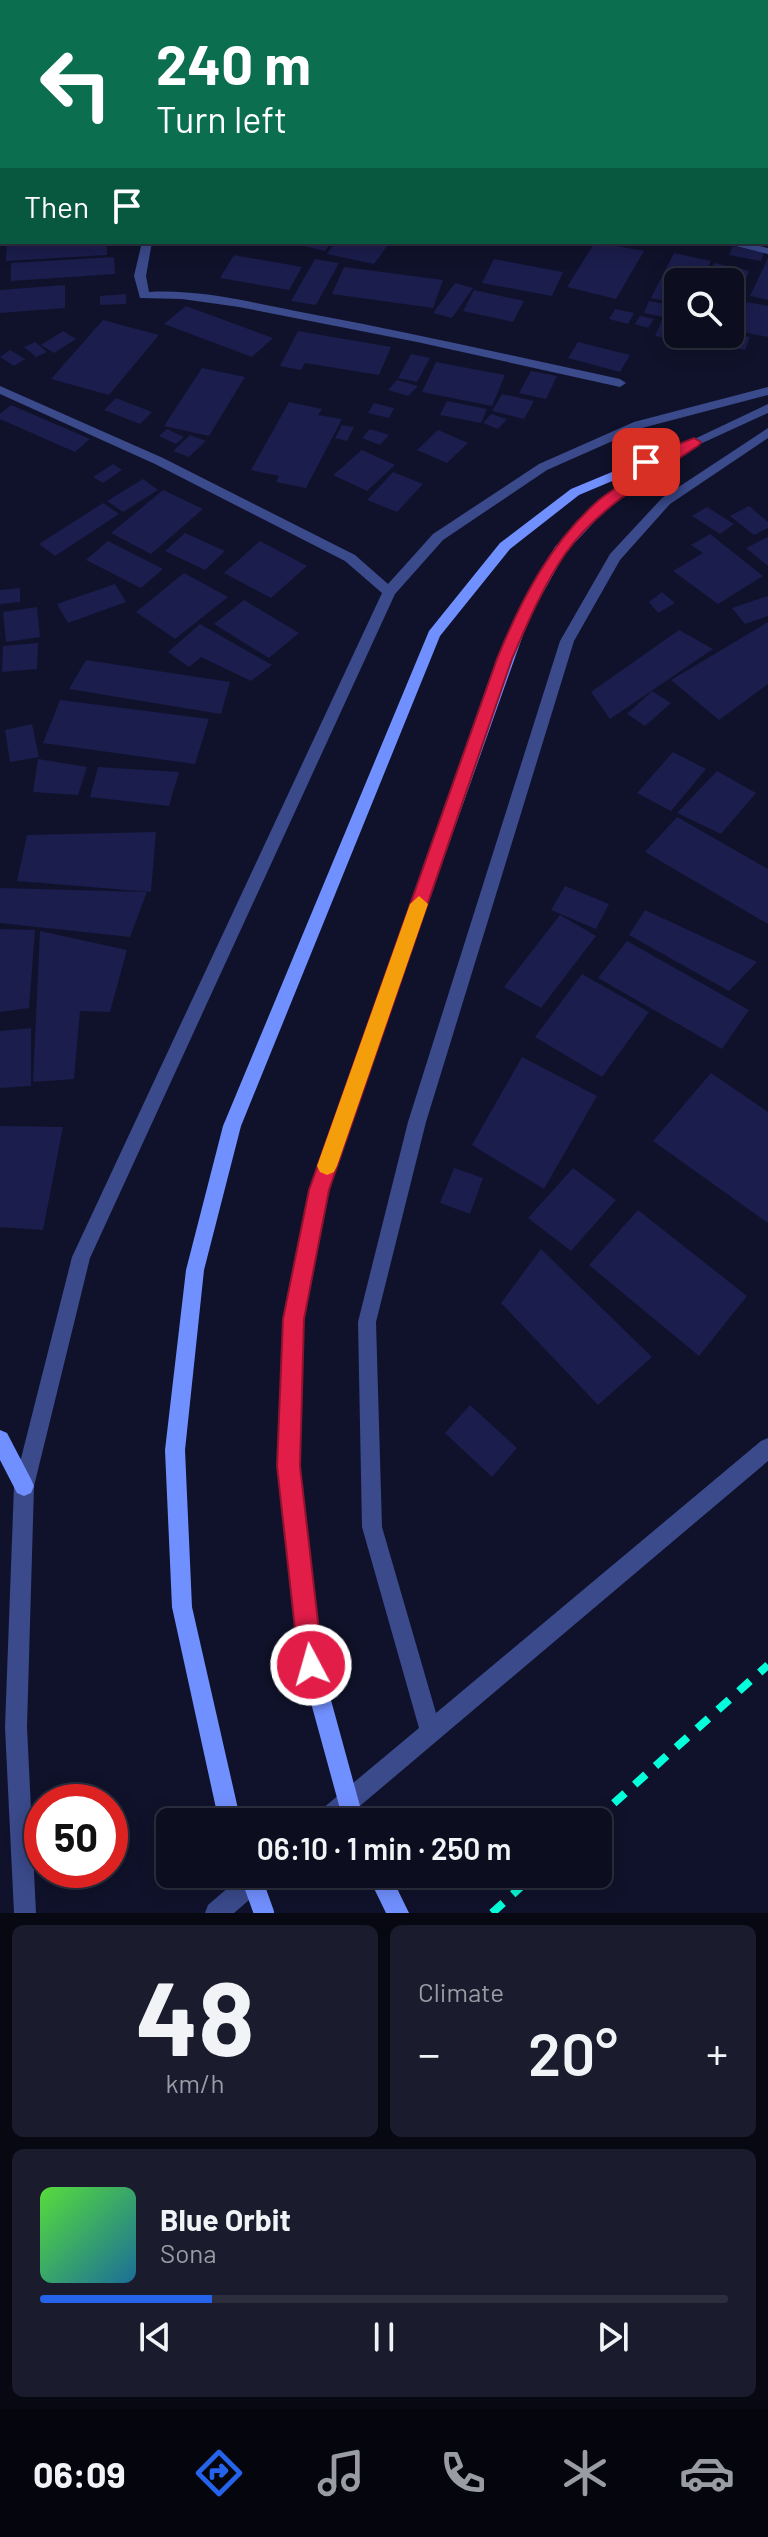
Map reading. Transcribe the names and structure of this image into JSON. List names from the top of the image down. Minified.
{"page":{"turn":["240 m","Turn left"],"then":"Then","limit":"50","trip":"06:10 · 1 min · 250 m","tile":[["48","km/h"],"Climate"],"heat":["−","20°","+"],"song":["Blue Orbit","Sona"],"tabs":"06:09"}}
